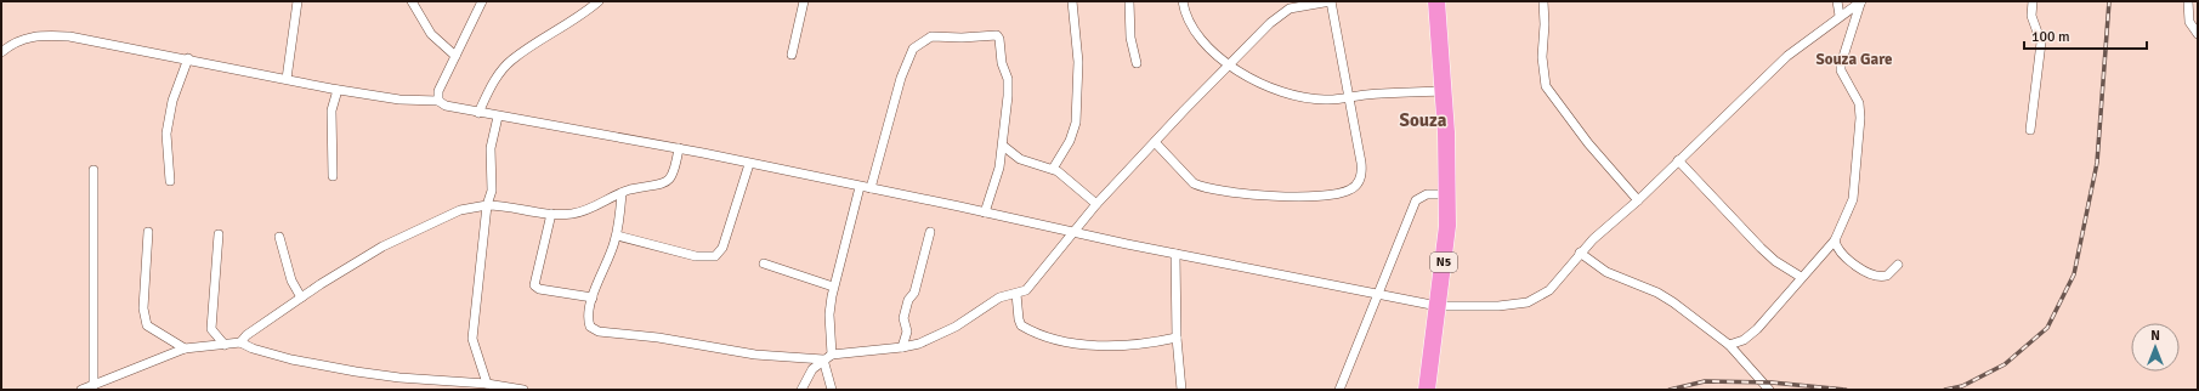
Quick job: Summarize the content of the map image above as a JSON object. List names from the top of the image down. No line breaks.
{"streets":{"highway":["N5"]},"districts":["Souza Gare","Souza"],"scale_bar":"100 m","north":"top"}
